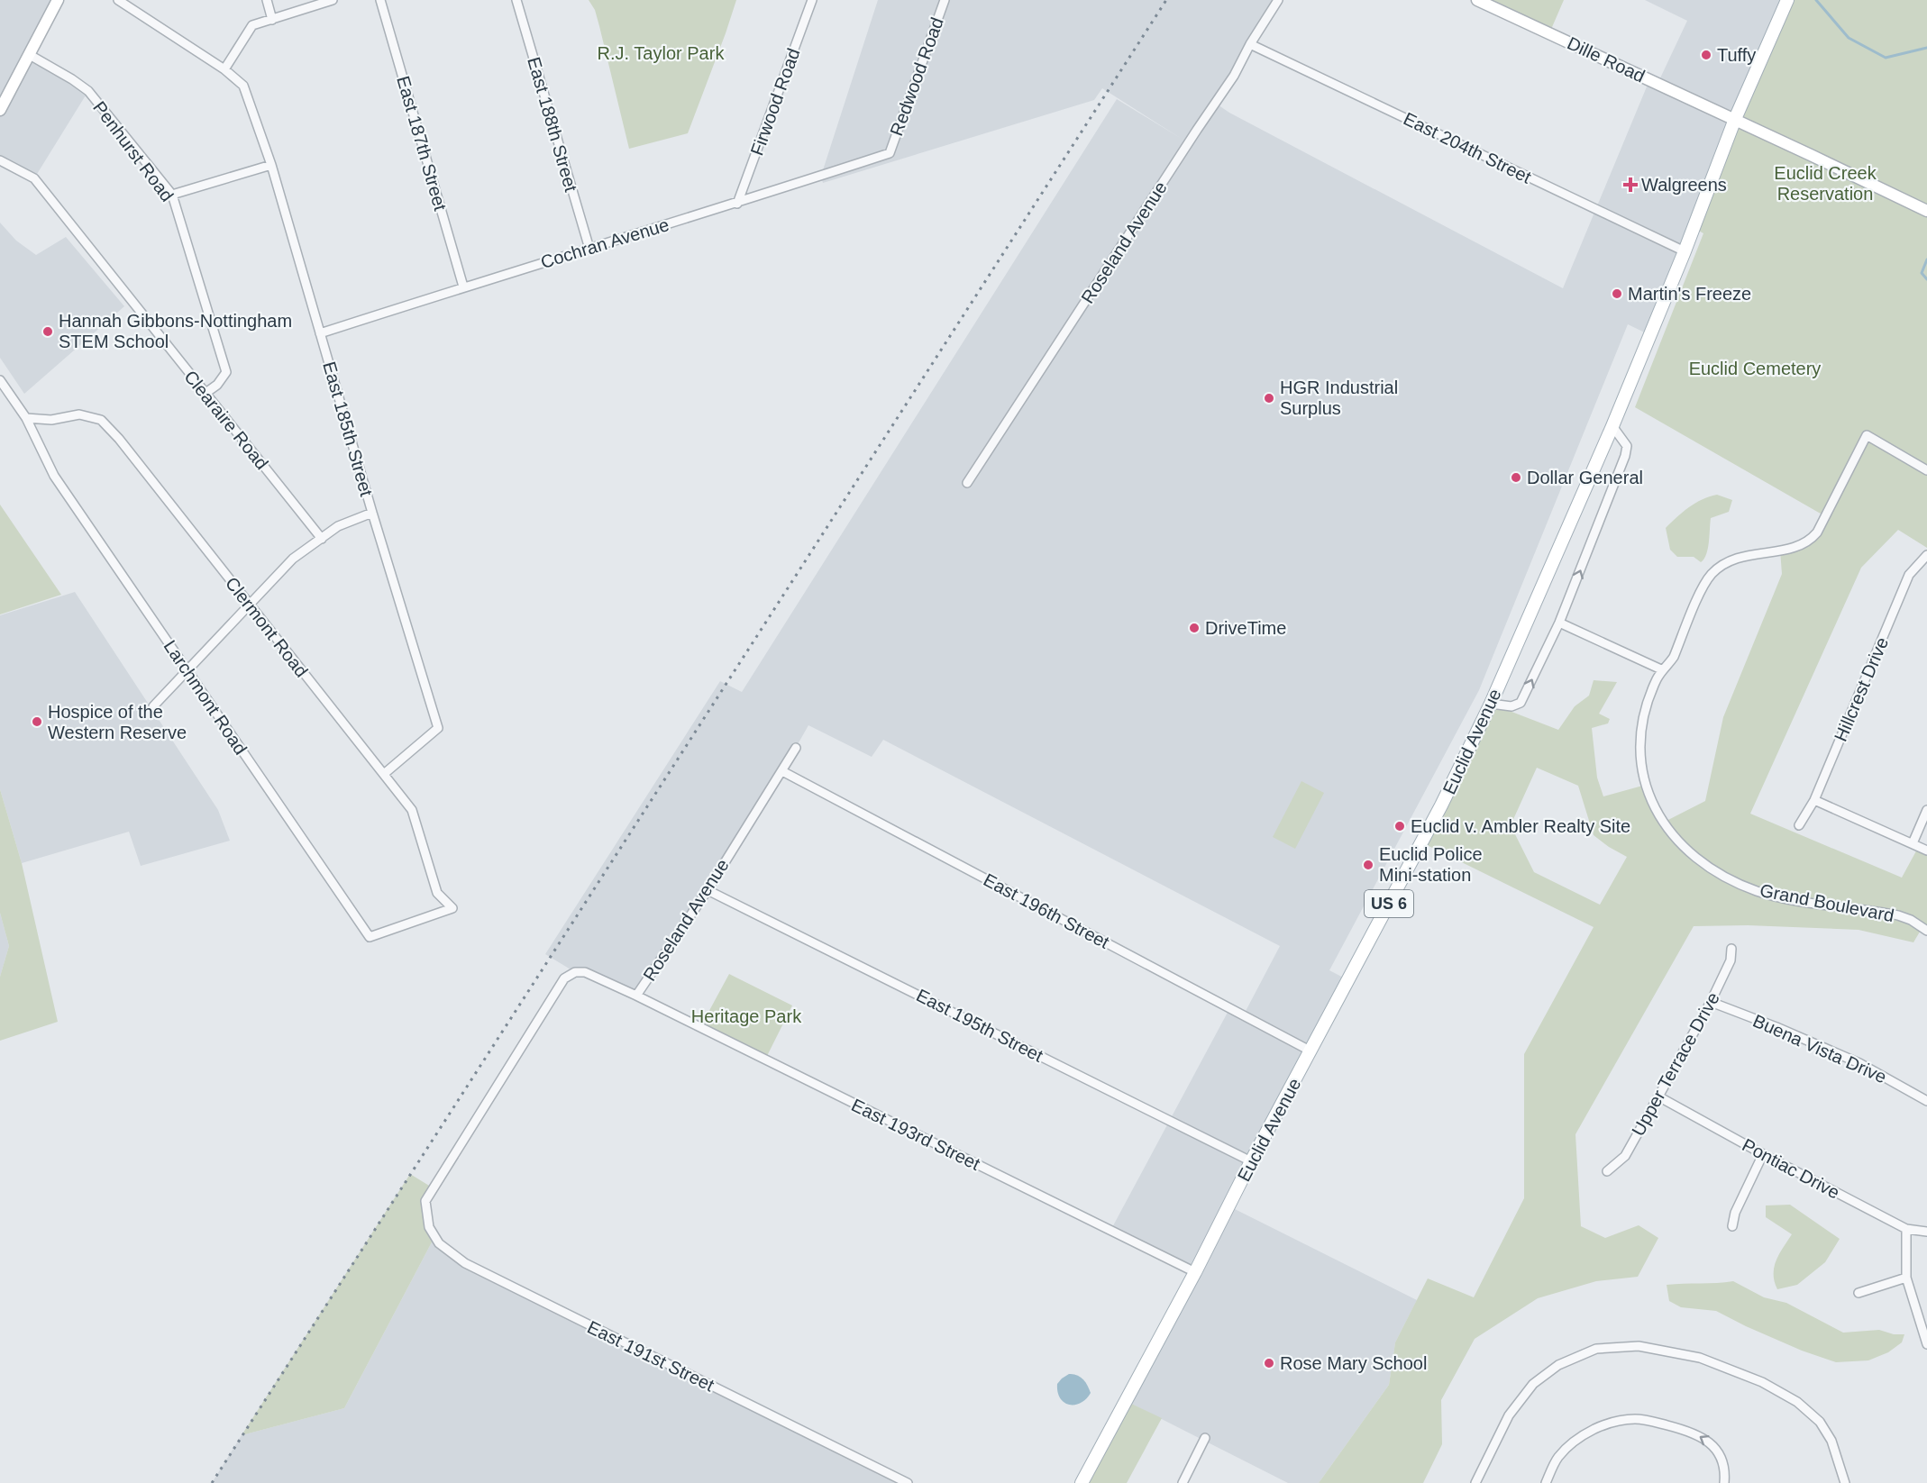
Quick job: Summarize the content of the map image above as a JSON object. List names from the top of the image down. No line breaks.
{"streets":{"main road":["Euclid Avenue","US 6"],"street":["Dille Road","Redwood Road","Firwood Road","East 188th Street","East 187th Street","East 204th Street","Penhurst Road","Roseland Avenue","Cochran Avenue","Clearaire Road","East 185th Street","Clermont Road","Hillcrest Drive","Larchmont Road","Grand Boulevard","East 196th Street","East 195th Street","Buena Vista Drive","Upper Terrace Drive","East 193rd Street","Pontiac Drive","East 191st Street"]},"crossings":[["Dille Road","Euclid Avenue"],["Redwood Road","Cochran Avenue"],["Firwood Road","Cochran Avenue"],["East 188th Street","Cochran Avenue"],["East 187th Street","Cochran Avenue"],["East 204th Street","Roseland Avenue"],["East 204th Street","Euclid Avenue"],["Penhurst Road","Clearaire Road"],["Roseland Avenue","East 196th Street"],["Roseland Avenue","East 195th Street"],["Roseland Avenue","East 193rd Street"],["Roseland Avenue","East 191st Street"],["Cochran Avenue","East 185th Street"],["East 185th Street","Clermont Road"],["Clermont Road","Larchmont Road"],["Euclid Avenue","East 196th Street"],["Euclid Avenue","East 195th Street"],["Euclid Avenue","East 193rd Street"],["Buena Vista Drive","Upper Terrace Drive"],["Upper Terrace Drive","Pontiac Drive"]],"parks":["R.J. Taylor Park","Euclid Creek Reservation","Euclid Cemetery","Heritage Park"],"places":{"other":["Tuffy","Martin's Freeze","Hannah Gibbons-Nottingham STEM School","HGR Industrial Surplus","Dollar General","DriveTime","Hospice of the Western Reserve","Euclid v. Ambler Realty Site","Euclid Police Mini-station","Rose Mary School"],"health":["Walgreens"]}}
